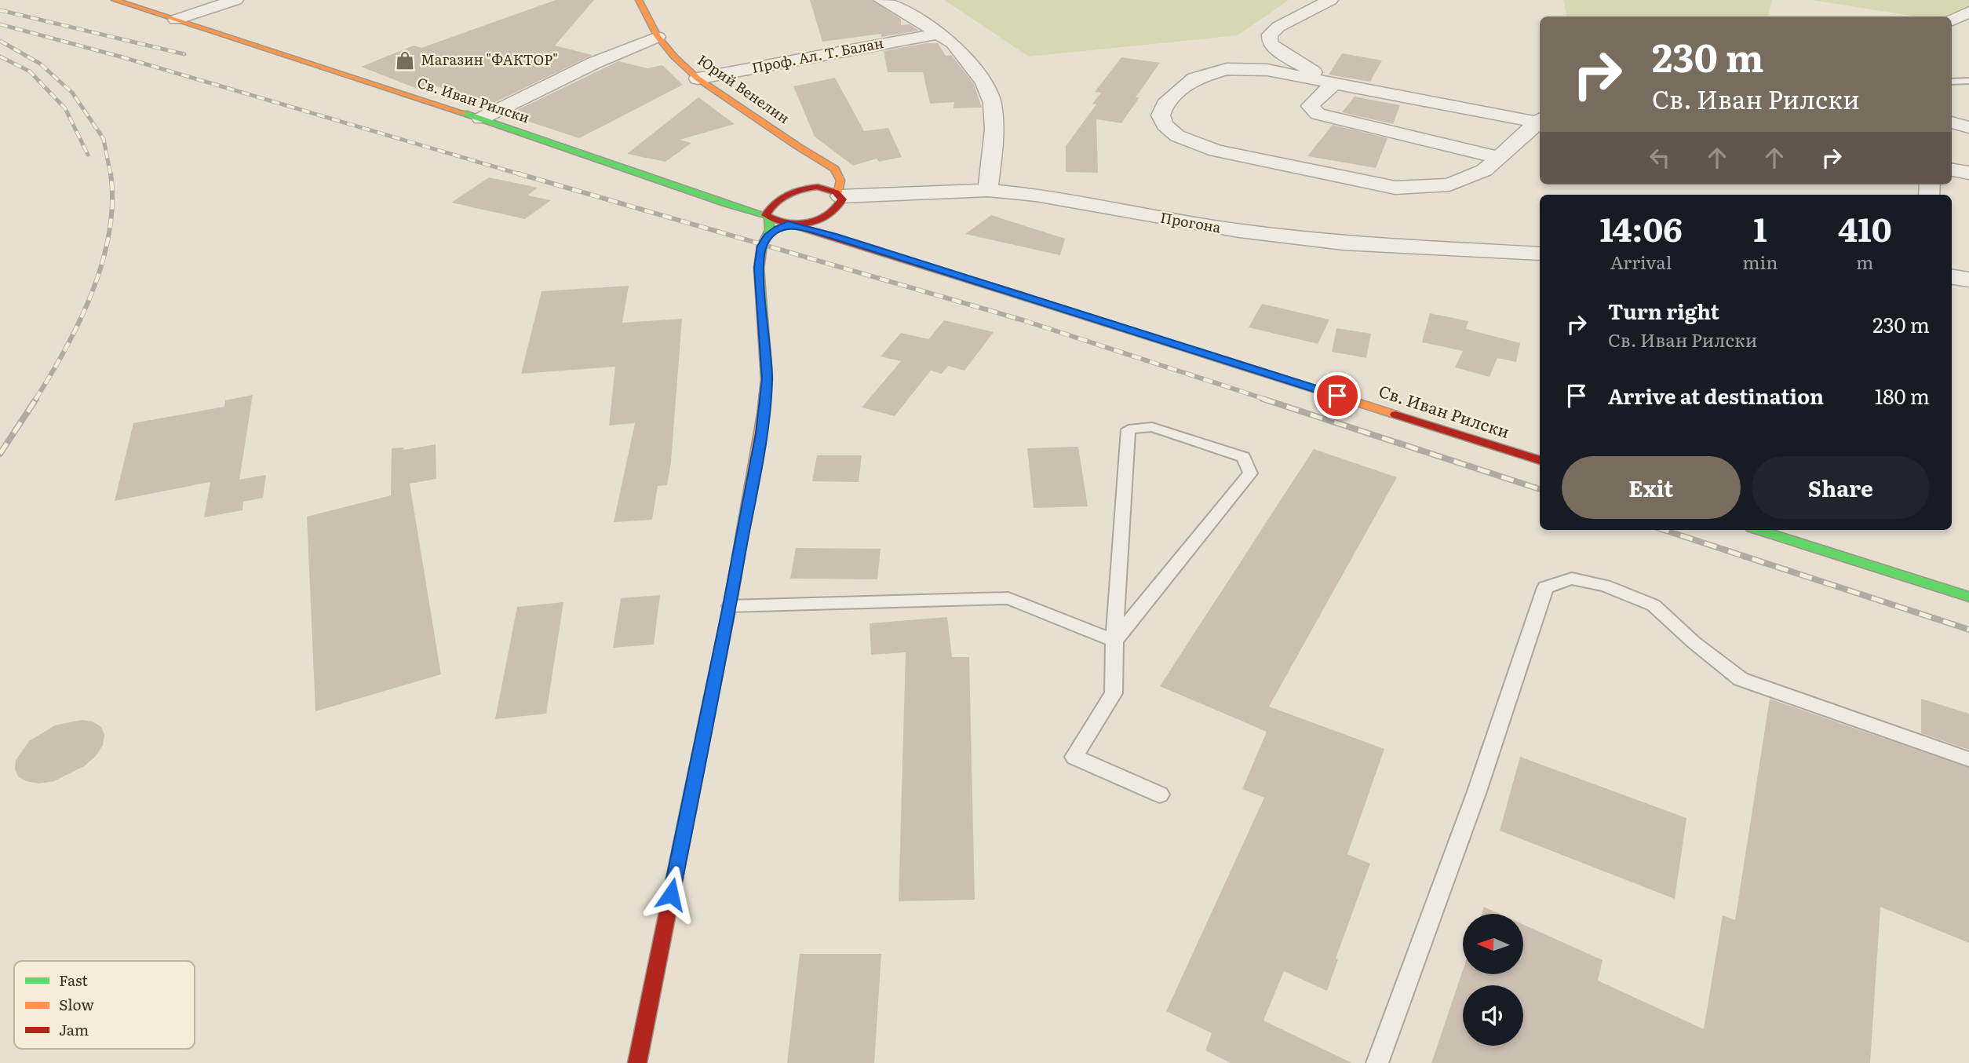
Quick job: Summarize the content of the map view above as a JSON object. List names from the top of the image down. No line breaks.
{"streets":{"street":["Проф. Ал. Т. Балан","Юрий Венелин","Св. Иван Рилски","Прогона"]},"crossings":[["Проф. Ал. Т. Балан","Юрий Венелин"],["Юрий Венелин","Прогона"]],"places":{"shop":["Магазин \"ФАКТОР\""]},"legend":["Fast","Slow","Jam"],"north":"left","page":{"turn":["230 m","Св. Иван Рилски"],"eta":["14:06","Arrival","1","min","410","m"],"list":[{"name":"Turn right","note":"Св. Иван Рилски","value":"230 m"},{"name":"Arrive at destination","value":"180 m"}],"buttons":["Exit","Share"]}}
